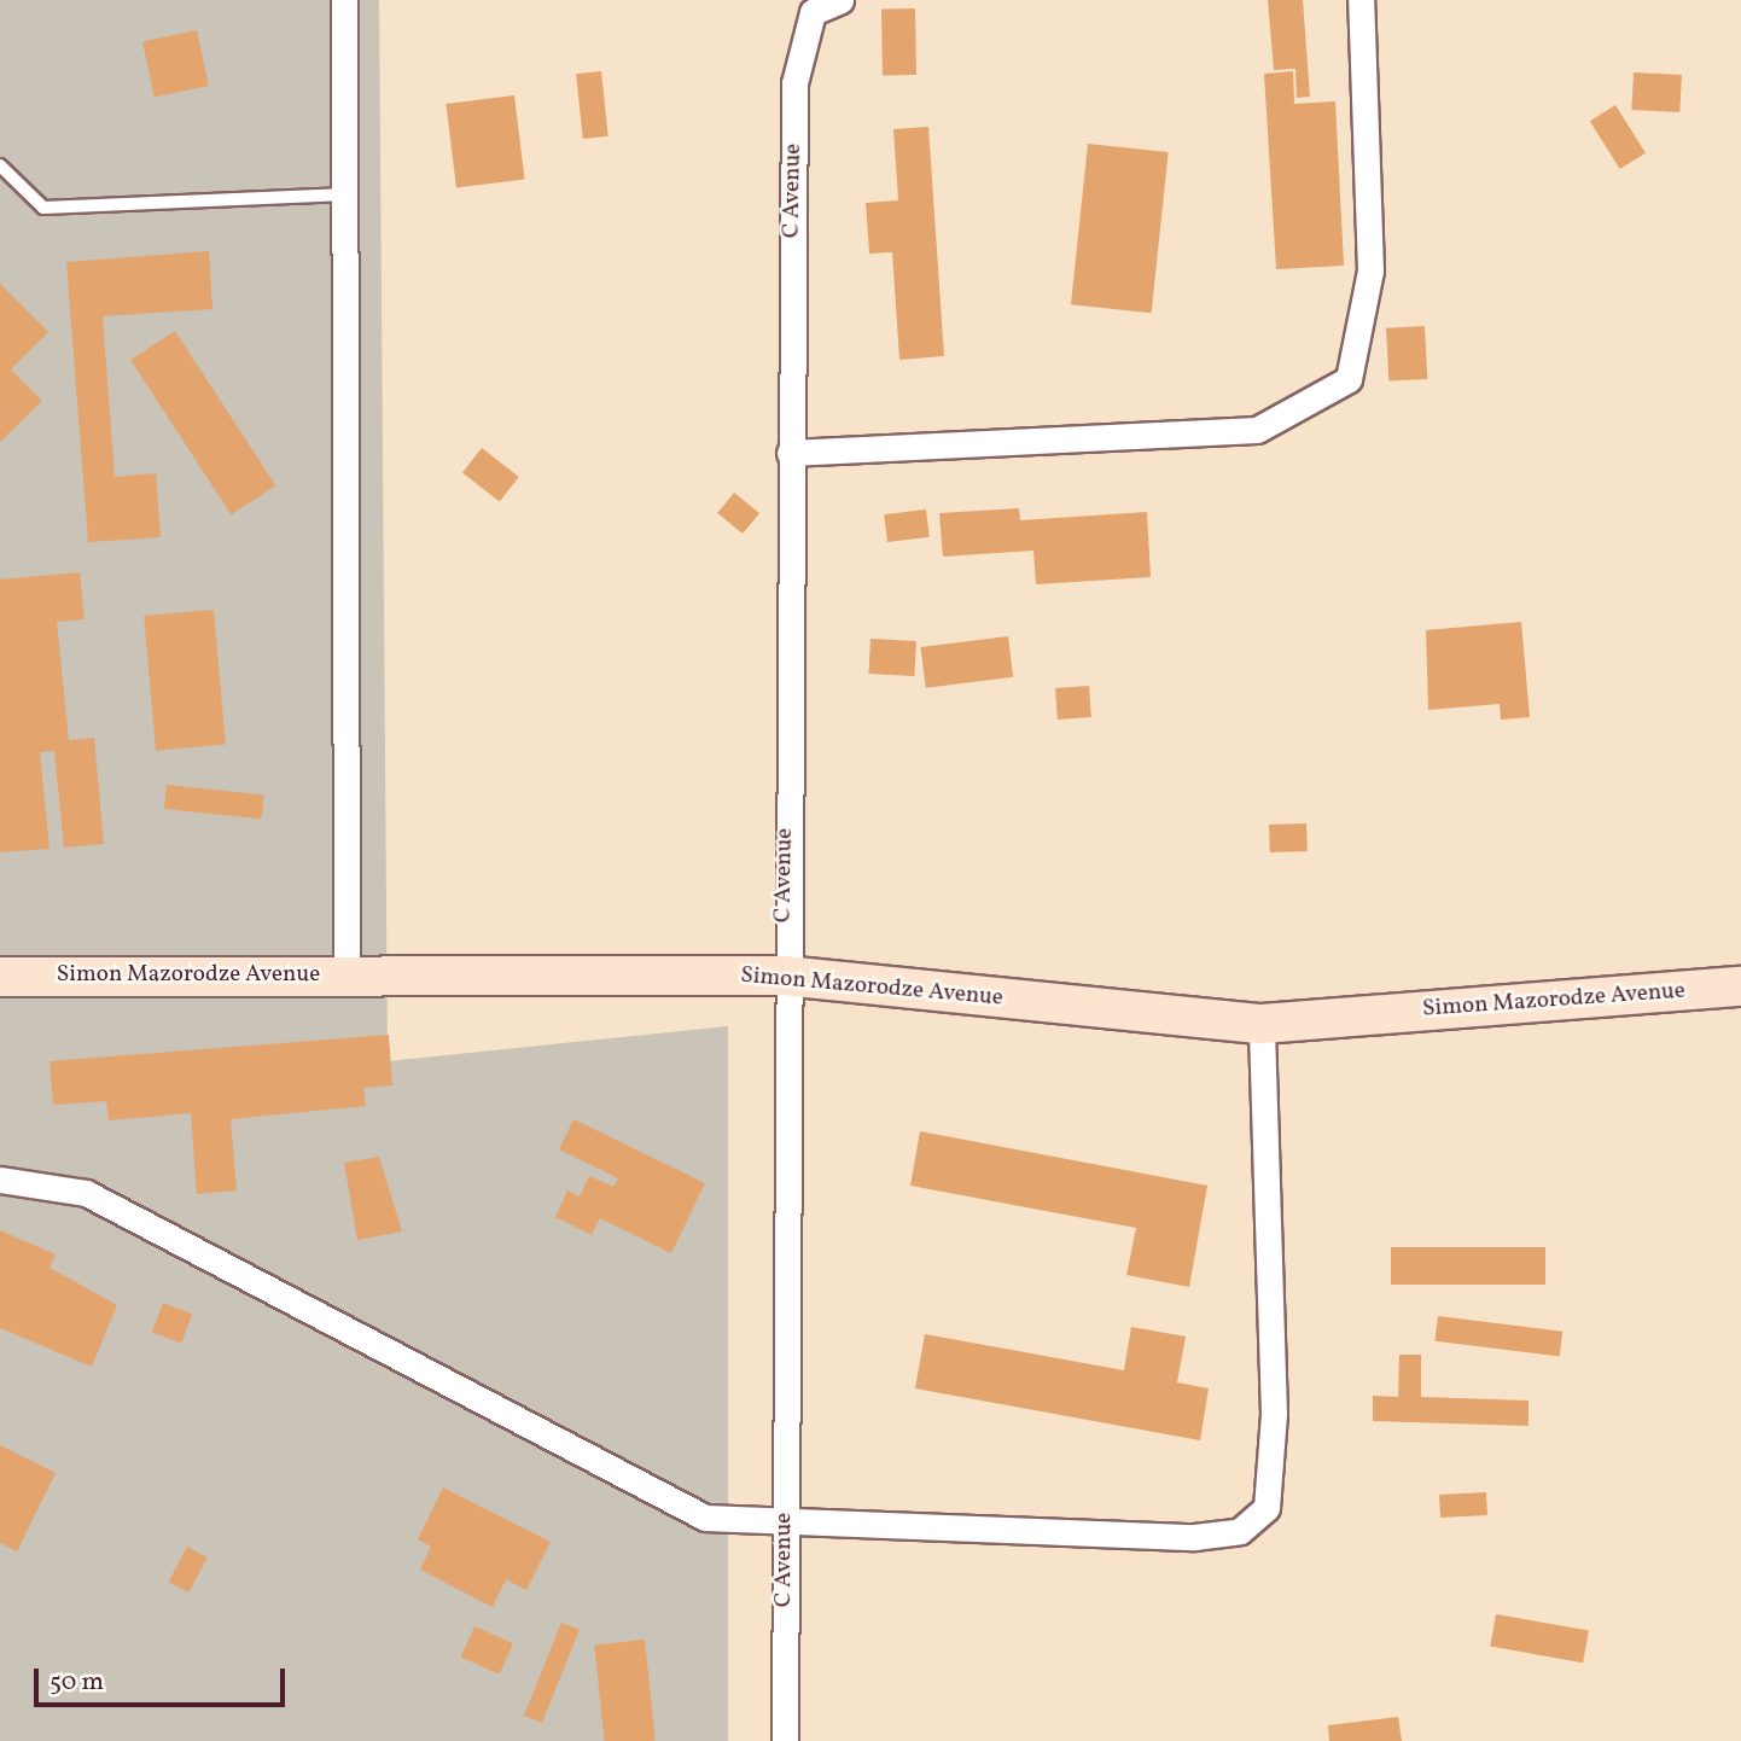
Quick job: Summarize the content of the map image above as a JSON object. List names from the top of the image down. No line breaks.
{"streets":{"main road":["Simon Mazorodze Avenue"],"street":["C Avenue"]},"crossings":[["C Avenue","Simon Mazorodze Avenue"]],"scale_bar":"50 m"}
